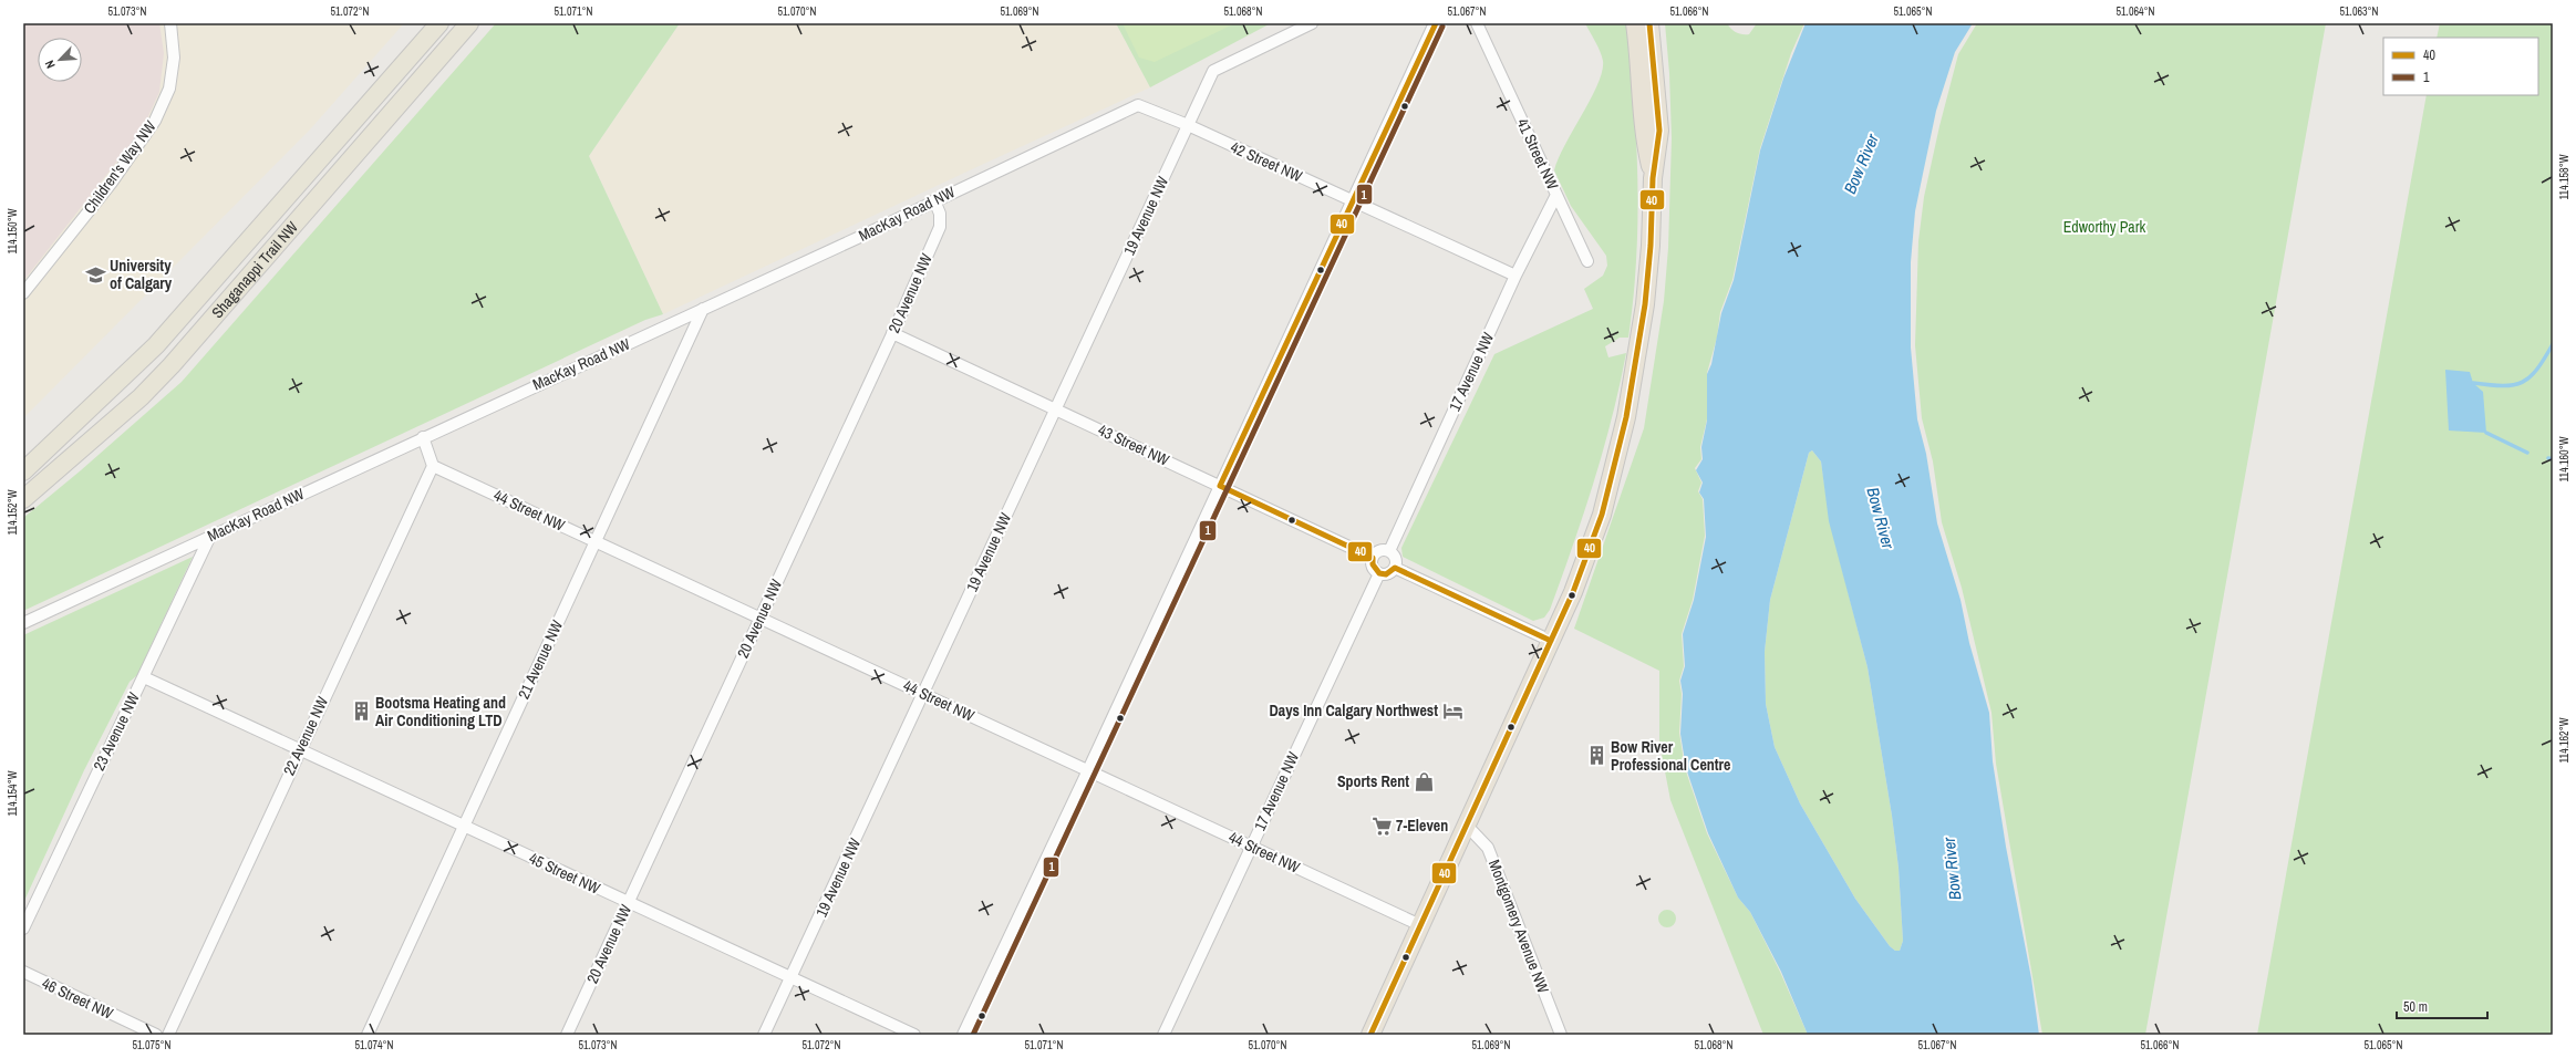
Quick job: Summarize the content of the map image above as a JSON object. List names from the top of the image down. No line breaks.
{"streets":{"main road":["Shaganappi Trail NW"],"street":["41 Street NW","42 Street NW","Children's Way NW","MacKay Road NW","19 Avenue NW","20 Avenue NW","17 Avenue NW","43 Street NW","44 Street NW","21 Avenue NW","23 Avenue NW","22 Avenue NW","45 Street NW","Montgomery Avenue NW","46 Street NW"]},"crossings":[["41 Street NW","17 Avenue NW"],["42 Street NW","MacKay Road NW"],["42 Street NW","19 Avenue NW"],["42 Street NW","17 Avenue NW"],["MacKay Road NW","20 Avenue NW"],["MacKay Road NW","21 Avenue NW"],["MacKay Road NW","23 Avenue NW"],["19 Avenue NW","43 Street NW"],["19 Avenue NW","44 Street NW"],["19 Avenue NW","45 Street NW"],["20 Avenue NW","43 Street NW"],["20 Avenue NW","44 Street NW"],["20 Avenue NW","45 Street NW"],["17 Avenue NW","43 Street NW"],["17 Avenue NW","44 Street NW"],["44 Street NW","21 Avenue NW"],["44 Street NW","22 Avenue NW"],["21 Avenue NW","45 Street NW"],["23 Avenue NW","45 Street NW"],["22 Avenue NW","45 Street NW"]],"water":["Bow River"],"parks":["Edworthy Park"],"places":{"school or university":["University of Calgary"],"hotel":["Days Inn Calgary Northwest"],"building":["Bootsma Heating and Air Conditioning LTD","Bow River Professional Centre"],"shop":["Sports Rent"],"supermarket":["7-Eleven"]},"lines":["transit line 40","transit line 1"],"legend":["40","1"],"scale_bar":"50 m","north":"bottom left","coordinates":["51.073°N","51.072°N","51.071°N","51.070°N","51.069°N","51.068°N","51.067°N","51.066°N","51.065°N","51.064°N","51.063°N","114.158°W","114.150°W","114.160°W","114.152°W","114.162°W","114.154°W","51.075°N","51.074°N"]}
